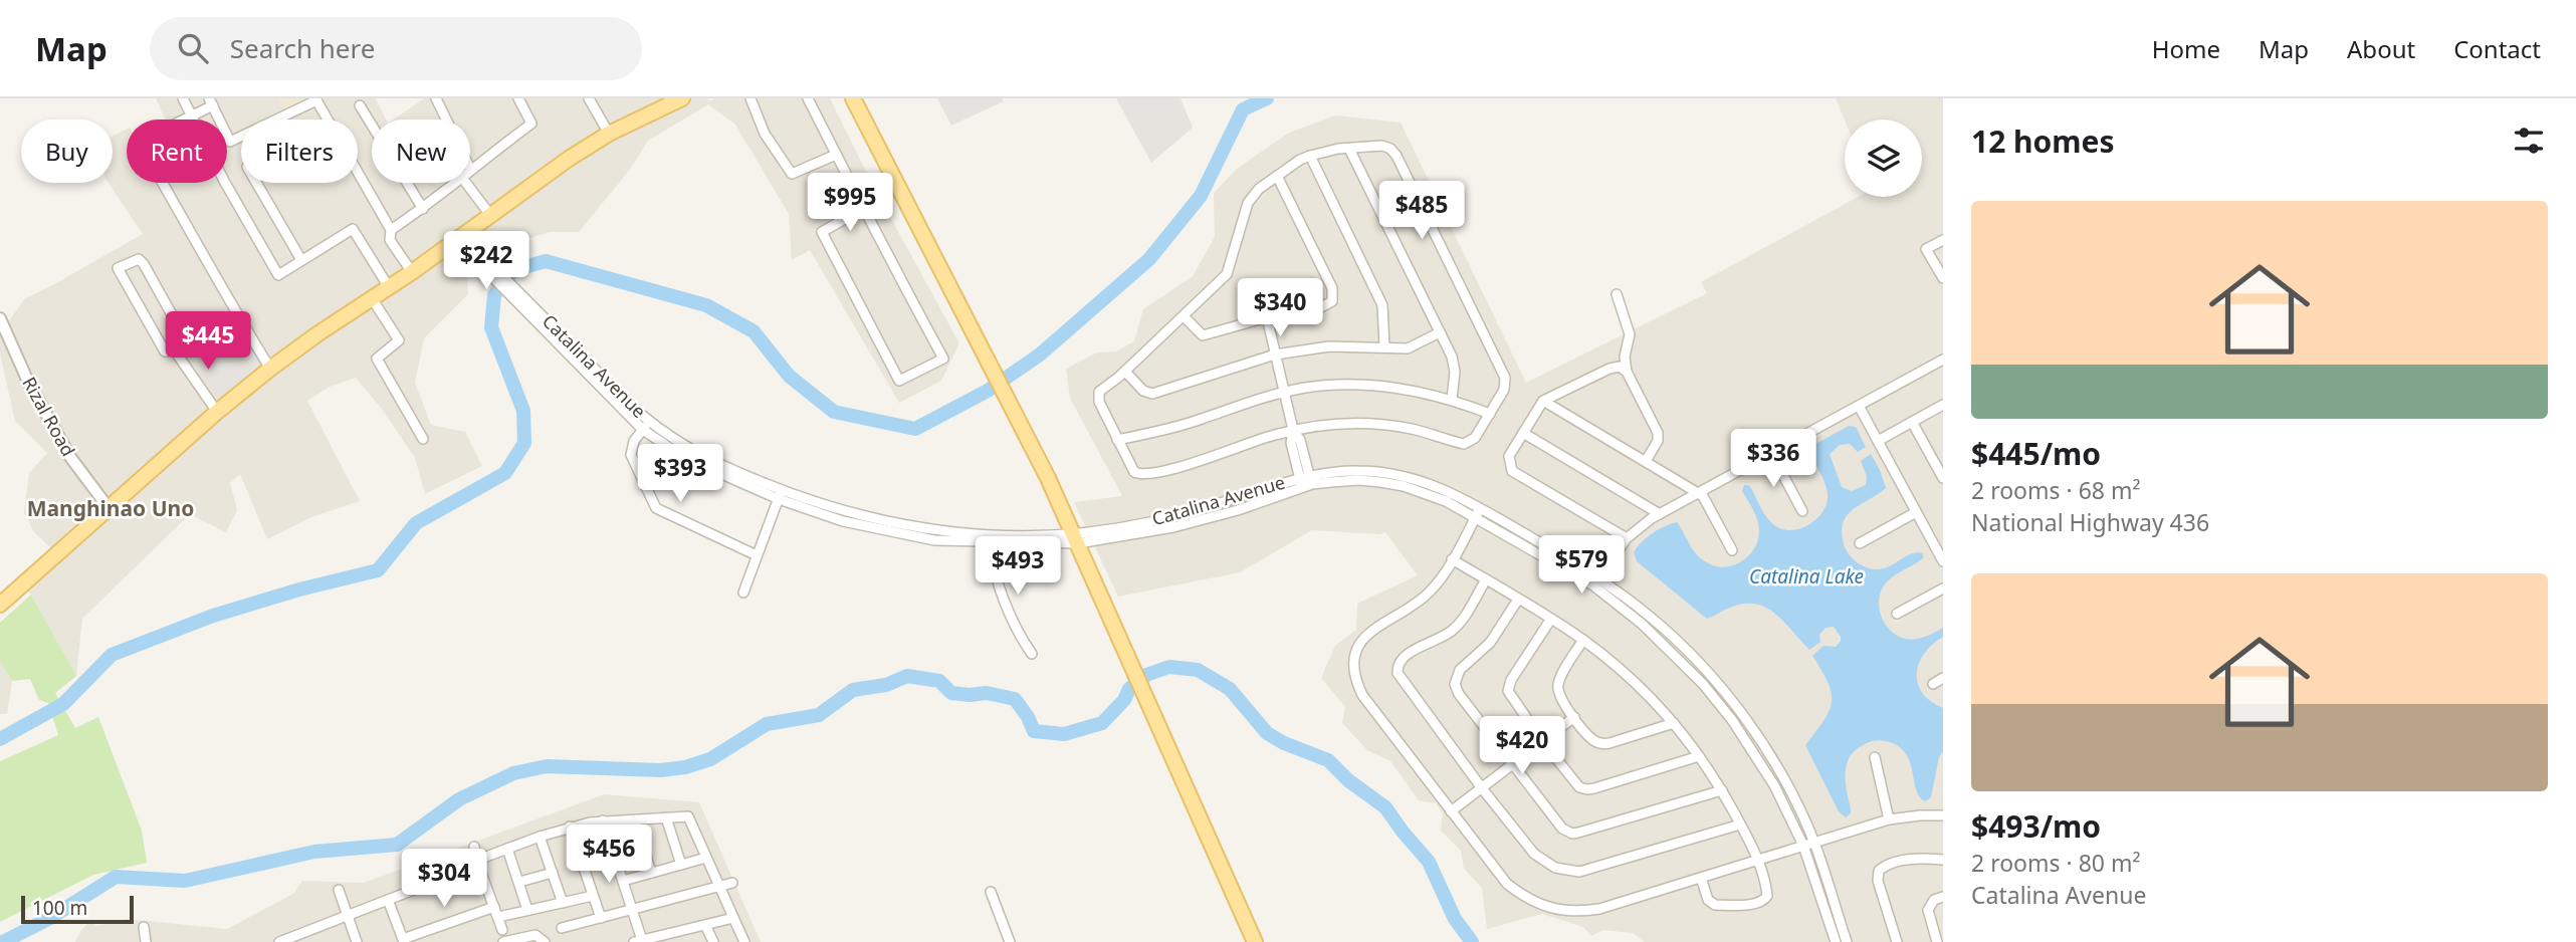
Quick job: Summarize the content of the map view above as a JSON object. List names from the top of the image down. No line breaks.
{"streets":{"street":["Catalina Avenue","Rizal Road"]},"districts":["Manghinao Uno"],"water":["Catalina Lake"],"scale_bar":"100 m","page":{"header":"Map","search":"Search here","nav":["Home","Map","About","Contact"],"heading":"12 homes","chip":["Buy","Rent","Filters","New"],"price":["$995","$485","$242","$340","$445","$336","$393","$579","$493","$420","$456","$304"],"list":[{"name":"$445/mo","note":"2 rooms · 68 m² · National Highway 436"},{"name":"$493/mo","note":"2 rooms · 80 m² · Catalina Avenue"}],"scale":"100 m"}}
